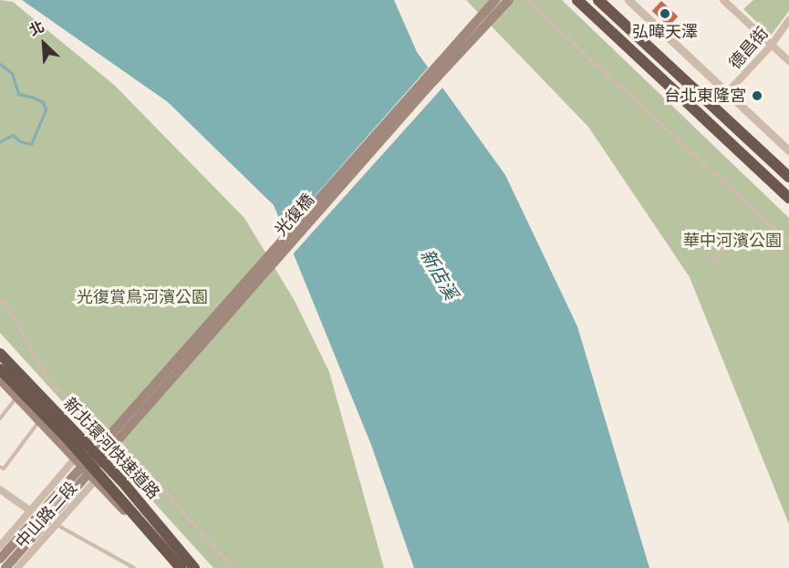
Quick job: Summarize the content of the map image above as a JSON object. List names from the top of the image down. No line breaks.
{"streets":{"highway":["新北環河快速道路"],"main road":["光復橋"],"street":["德昌街","中山路二段"]},"water":["新店溪"],"parks":["華中河濱公園","光復賞鳥河濱公園"],"places":["弘暐天澤","台北東隆宮"],"north":"top left"}
